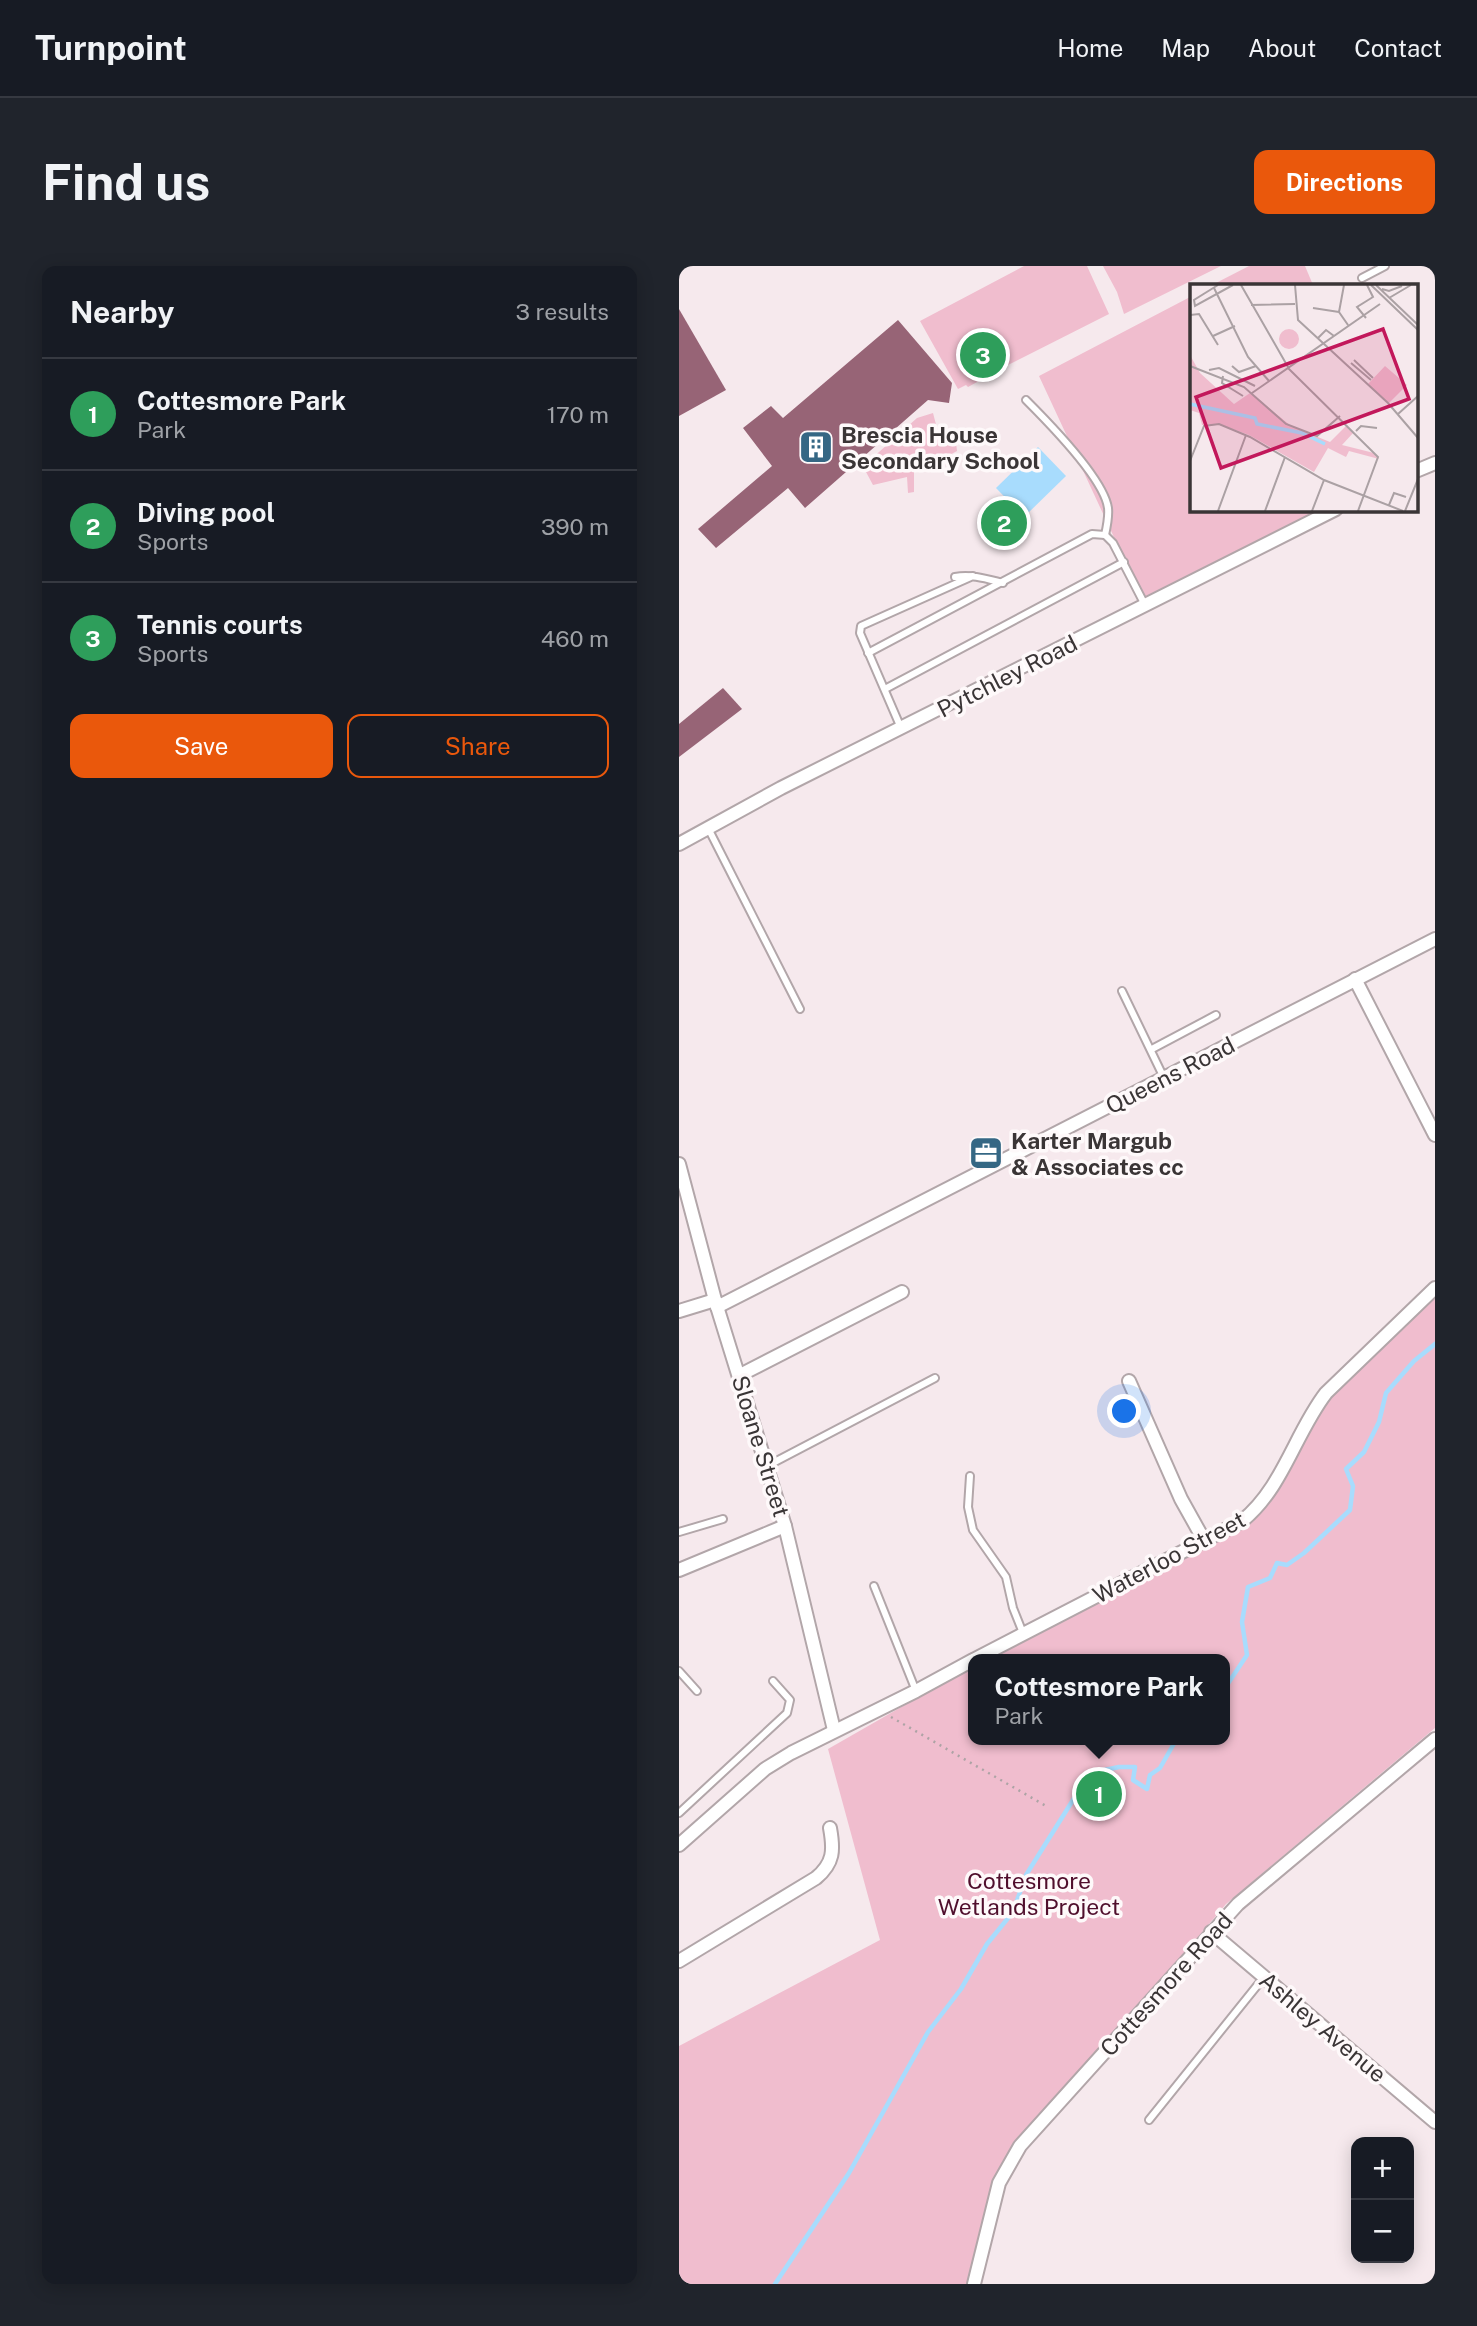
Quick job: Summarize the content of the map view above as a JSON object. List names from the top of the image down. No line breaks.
{"streets":{"street":["Pytchley Road","Queens Road","Sloane Street","Waterloo Street","Cottesmore Road","Ashley Avenue"]},"crossings":[["Queens Road","Sloane Street"],["Sloane Street","Waterloo Street"],["Cottesmore Road","Ashley Avenue"]],"parks":["Cottesmore Wetlands Project"],"places":{"building":["Brescia House Secondary School"],"office":["Karter Margub & Associates cc"]},"page":{"header":"Turnpoint","nav":["Home","Map","About","Contact"],"buttons":["Directions",["Save","Share"]],"title":"Find us","heading":["Nearby","3 results"],"pins":["3","2","1"],"list":[{"mark":"1","name":"Cottesmore Park","note":"Park","value":"170 m"},{"mark":"2","name":"Diving pool","note":"Sports","value":"390 m"},{"mark":"3","name":"Tennis courts","note":"Sports","value":"460 m"}],"popup":["Cottesmore Park","Park"],"map_buttons":["+","−"]}}
